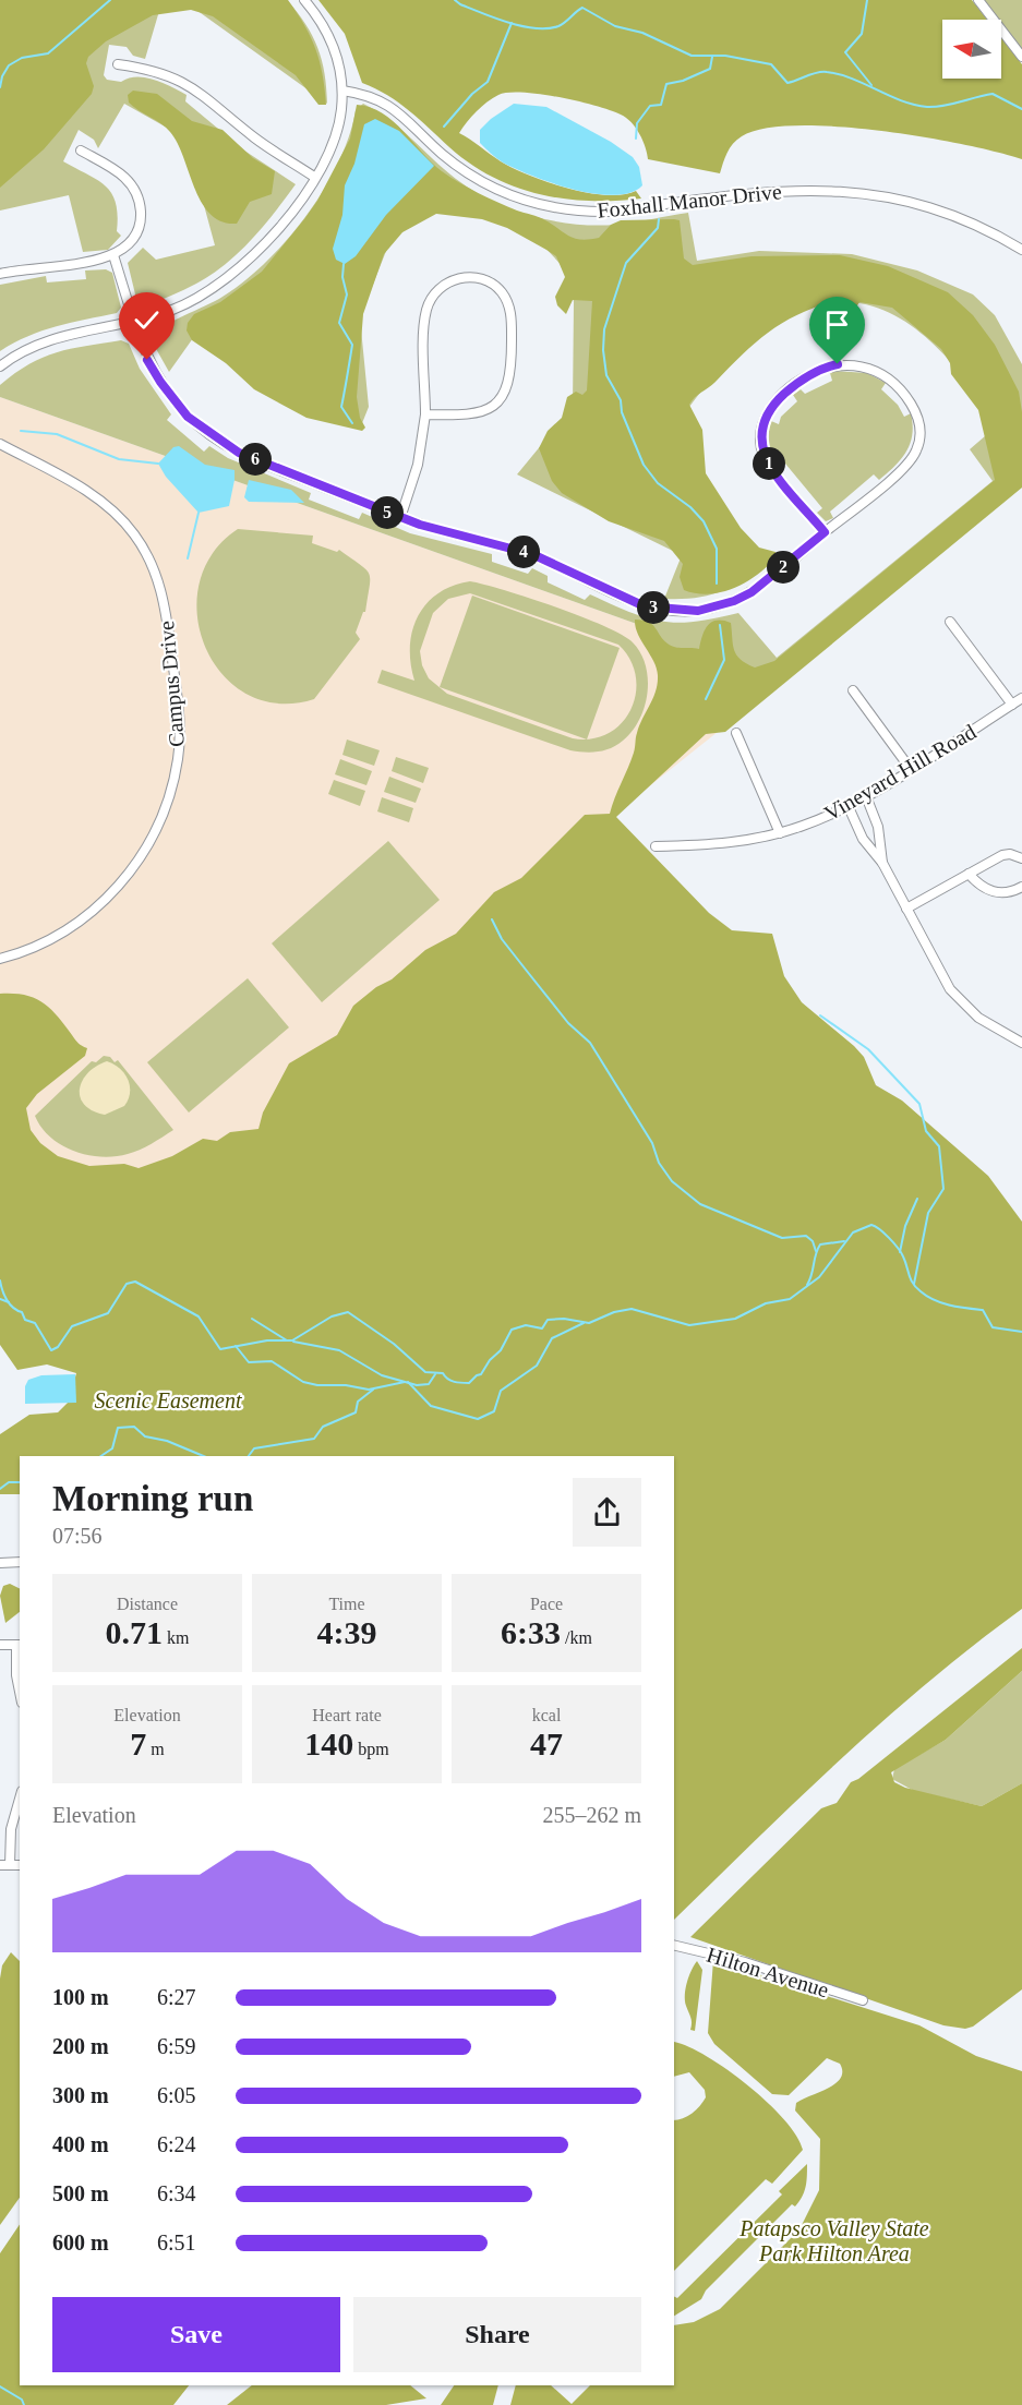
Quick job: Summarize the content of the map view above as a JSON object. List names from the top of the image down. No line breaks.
{"streets":{"street":["Foxhall Manor Drive","Campus Drive","Vineyard Hill Road","Hilton Avenue"]},"parks":["Scenic Easement","Patapsco Valley State Park Hilton Area"],"north":"left","page":{"pins":["6","1","5","4","2","3"],"heading":["Morning run","07:56"],"stats":[["Distance","0.71 km"],["Time","4:39"],["Pace","6:33 /km"],["Elevation","7 m"],["Heart rate","140 bpm"],["kcal","47"]],"chart":["Elevation","255–262 m"],"list":[{"name":"100 m","note":"6:27"},{"name":"200 m","note":"6:59"},{"name":"300 m","note":"6:05"},{"name":"400 m","note":"6:24"},{"name":"500 m","note":"6:34"},{"name":"600 m","note":"6:51"}],"buttons":["Save","Share"]}}
